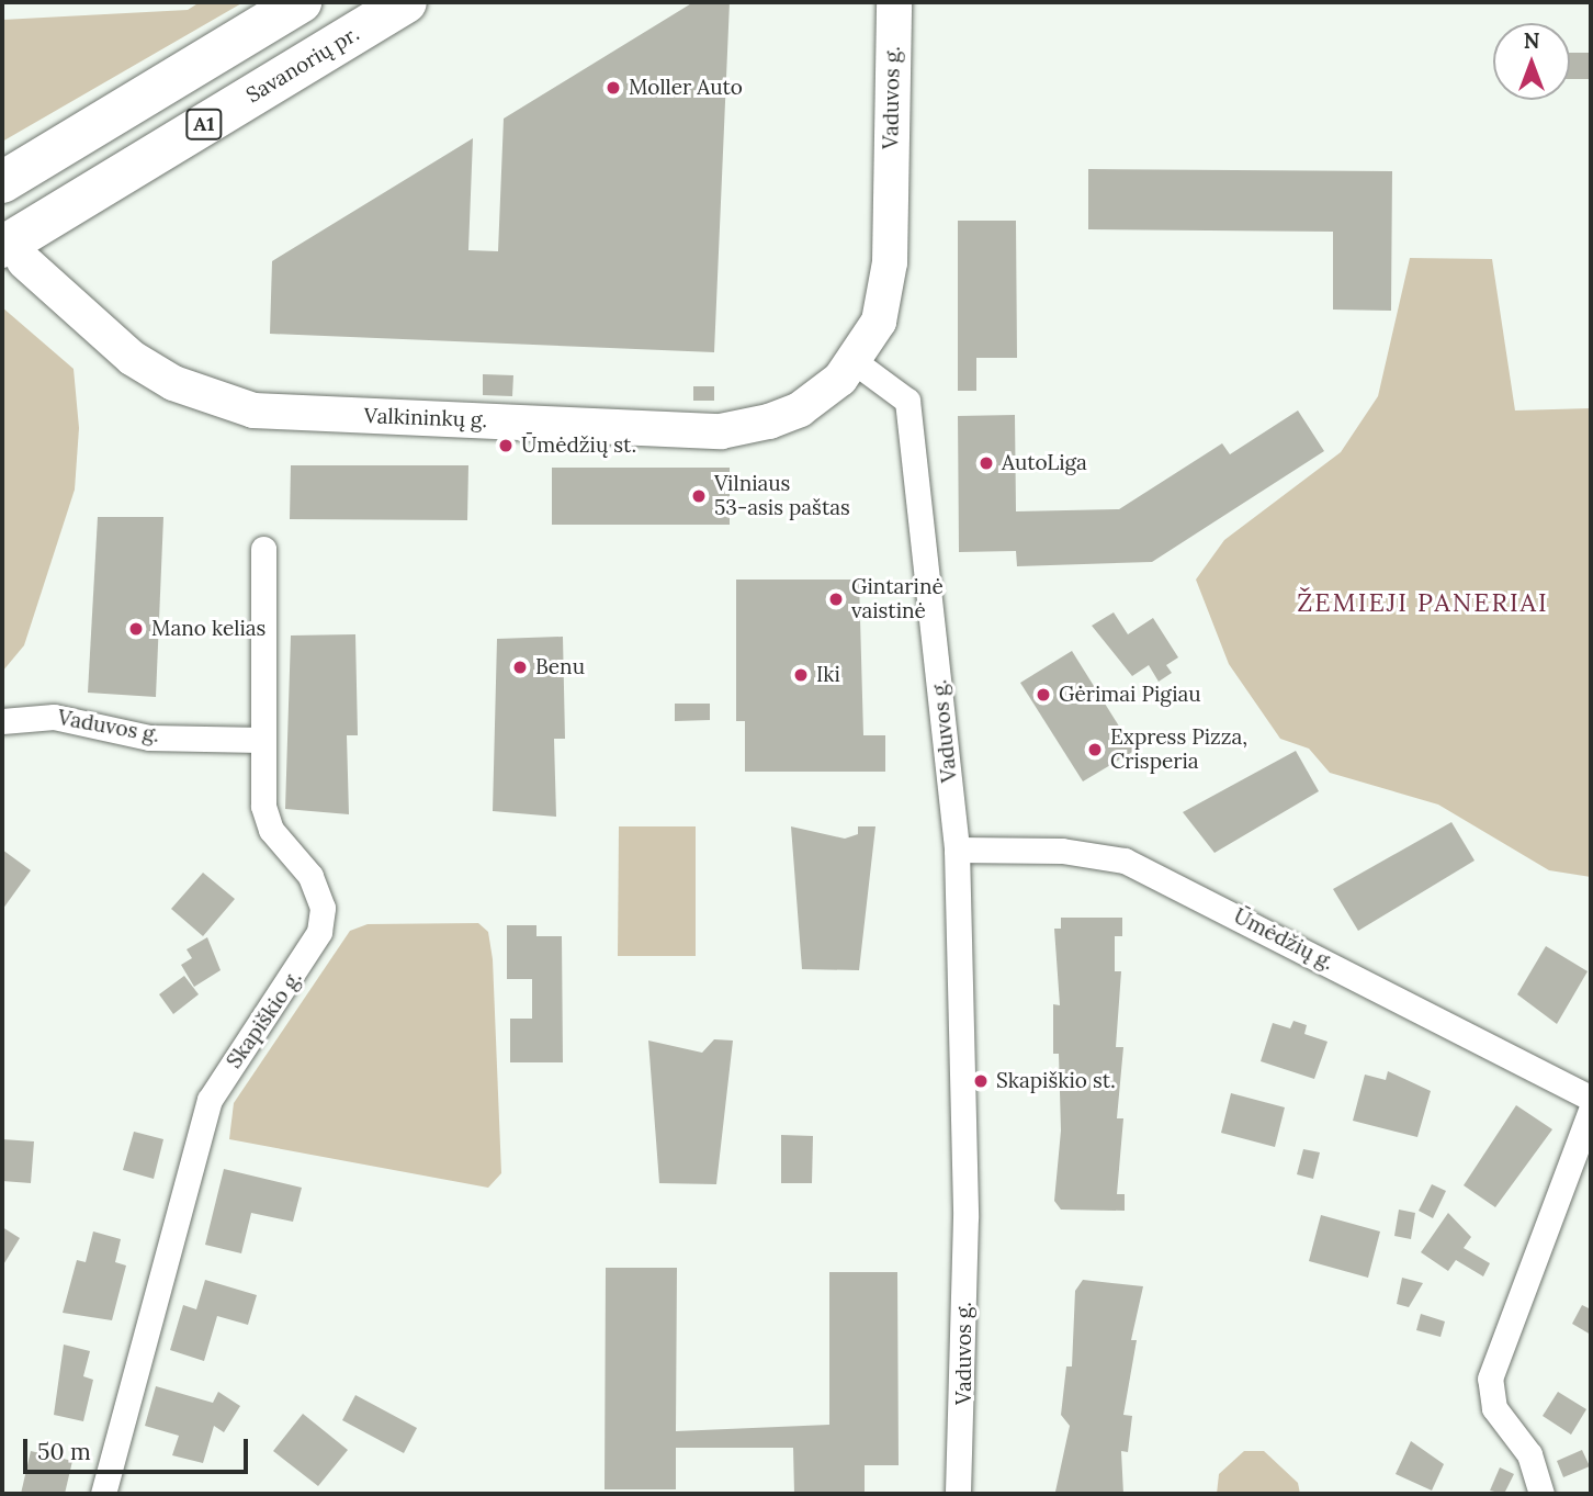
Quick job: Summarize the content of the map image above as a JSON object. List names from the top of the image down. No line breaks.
{"streets":{"highway":["Savanorių pr.","A1"],"street":["Vaduvos g.","Valkininkų g.","Ūmėdžių g.","Skapiškio g."]},"crossings":[["Savanorių pr.","Valkininkų g."],["Vaduvos g.","Valkininkų g."],["Vaduvos g.","Ūmėdžių g."],["Vaduvos g.","Skapiškio g."]],"districts":["ŽEMIEJI PANERIAI"],"places":["Moller Auto","Ūmėdžių st.","AutoLiga","Vilniaus 53-asis paštas","Gintarinė vaistinė","Mano kelias","Benu","Iki","Gėrimai Pigiau","Express Pizza, Crisperia","Skapiškio st."],"scale_bar":"50 m","north":"top"}
